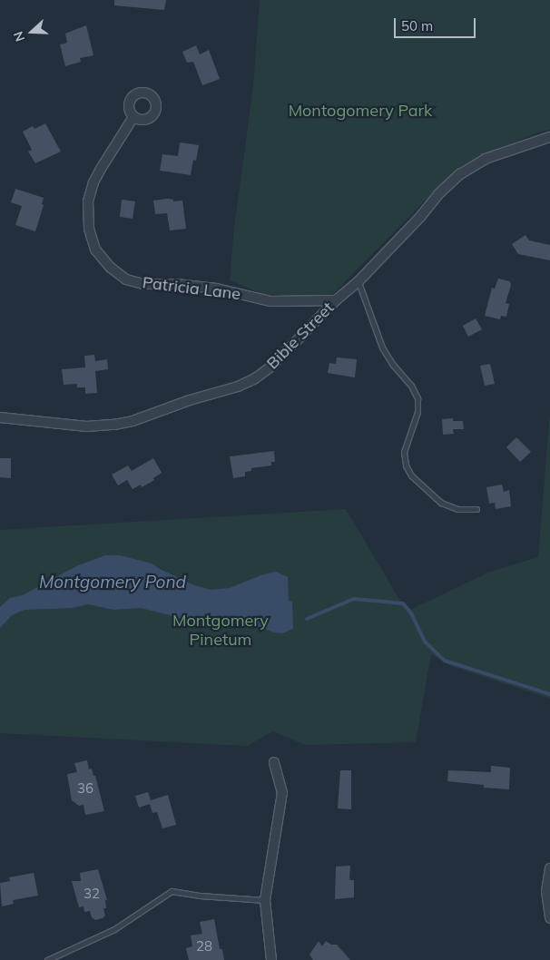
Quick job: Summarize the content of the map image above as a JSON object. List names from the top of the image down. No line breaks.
{"streets":{"street":["Patricia Lane","Bible Street"]},"crossings":[["Patricia Lane","Bible Street"]],"water":["Montgomery Pond"],"parks":["Montogomery Park","Montgomery Pinetum"],"house_numbers":["36","32","28"],"scale_bar":"50 m","north":"left"}
